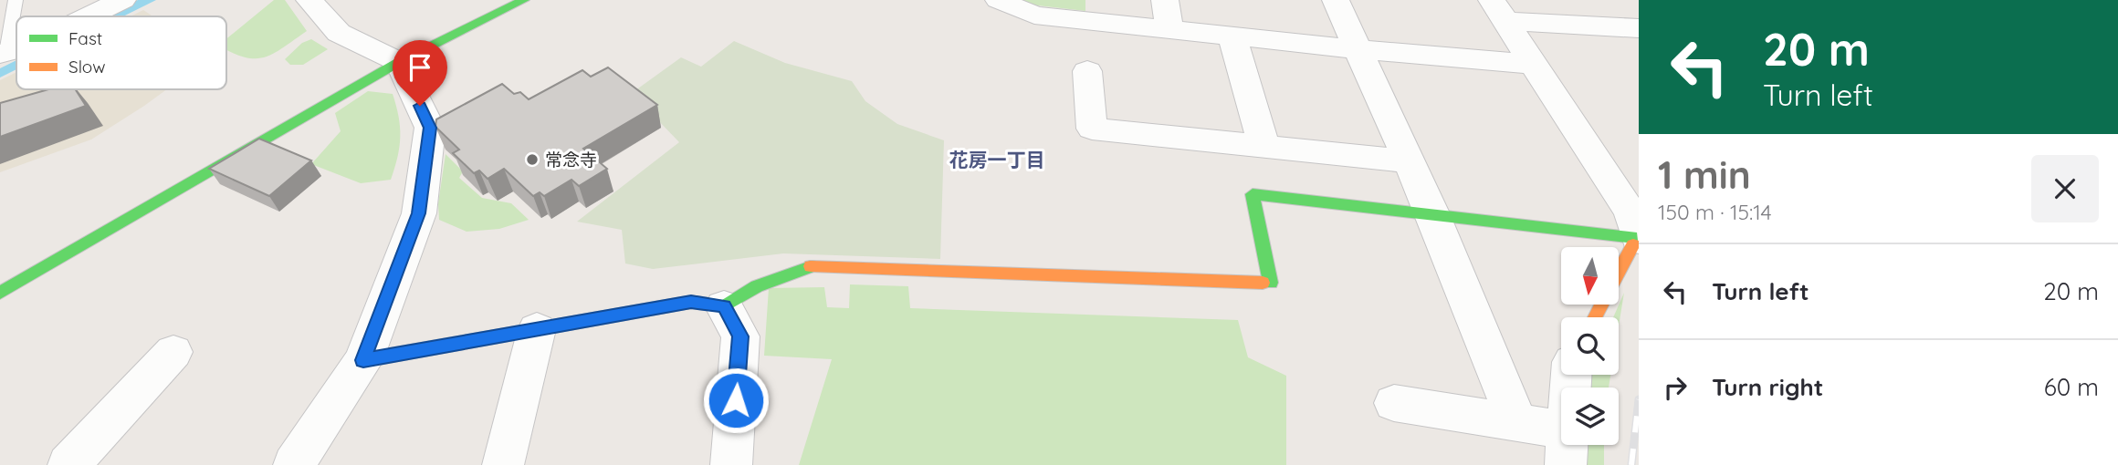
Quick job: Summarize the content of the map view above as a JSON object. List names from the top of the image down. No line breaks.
{"districts":["花房一丁目"],"places":["常念寺"],"legend":["Fast","Slow"],"north":"bottom","page":{"turn":["20 m","Turn left"],"heading":["1 min","150 m · 15:14"],"list":[{"name":"Turn left","value":"20 m"},{"name":"Turn right","value":"60 m"}]}}
